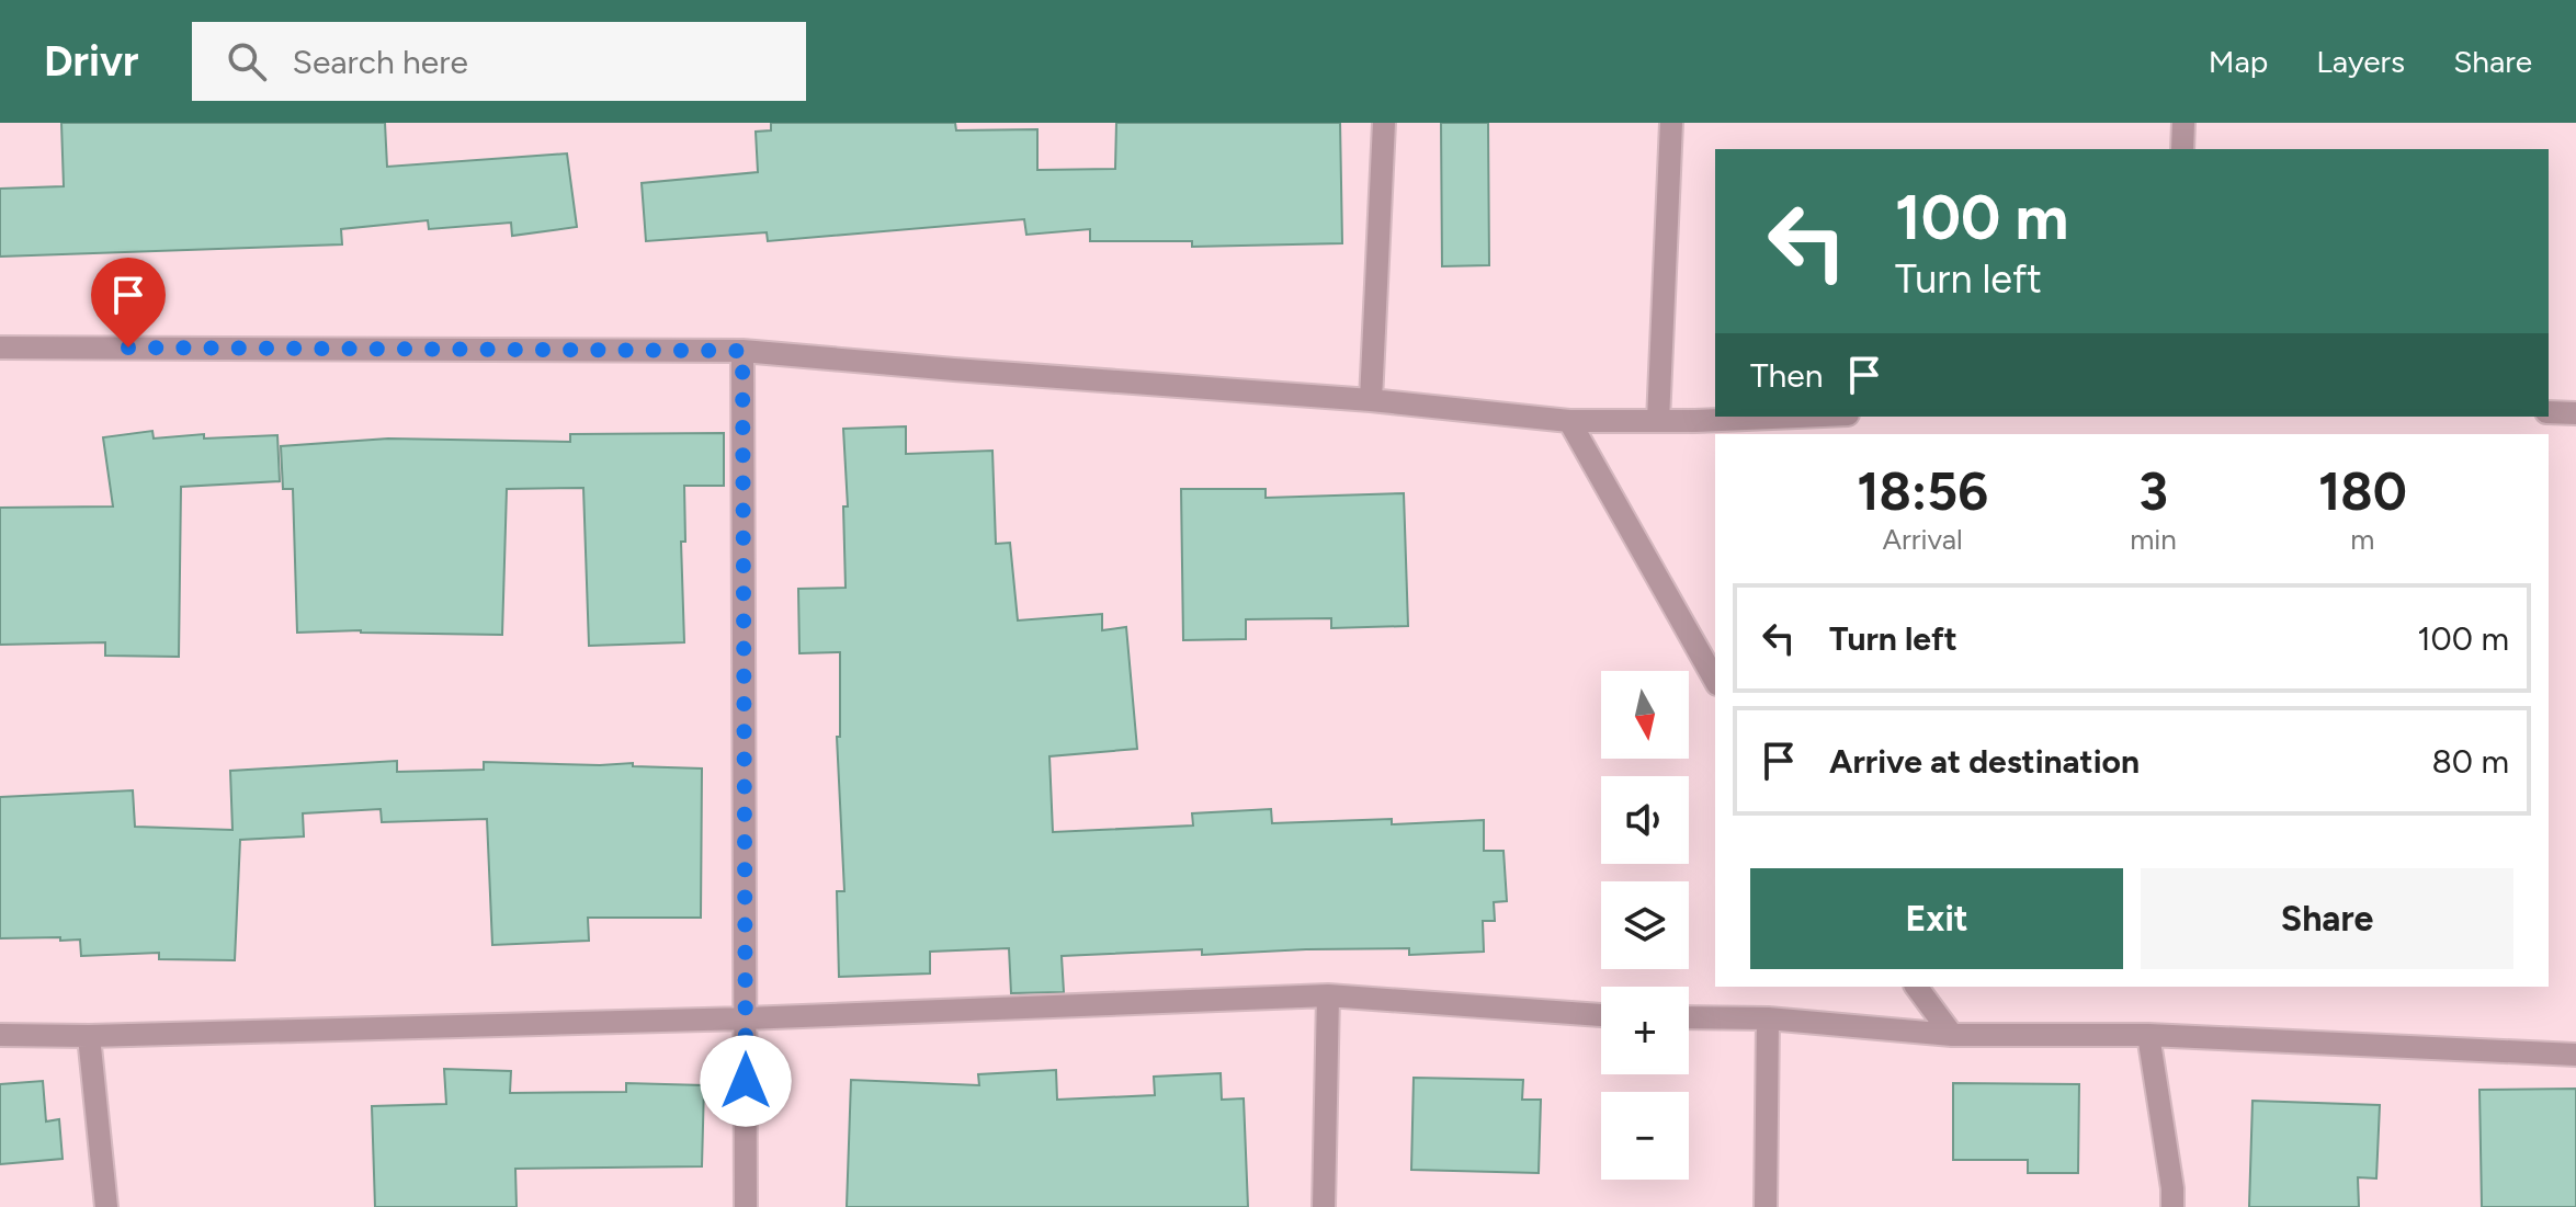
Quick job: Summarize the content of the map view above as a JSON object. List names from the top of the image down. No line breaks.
{"north":"bottom","page":{"header":"Drivr","search":"Search here","nav":["Map","Layers","Share"],"turn":["100 m","Turn left"],"then":"Then","eta":["18:56","Arrival","3","min","180","m"],"list":[{"name":"Turn left","value":"100 m"},{"name":"Arrive at destination","value":"80 m"}],"map_buttons":["+","−"],"buttons":["Exit","Share"]}}
